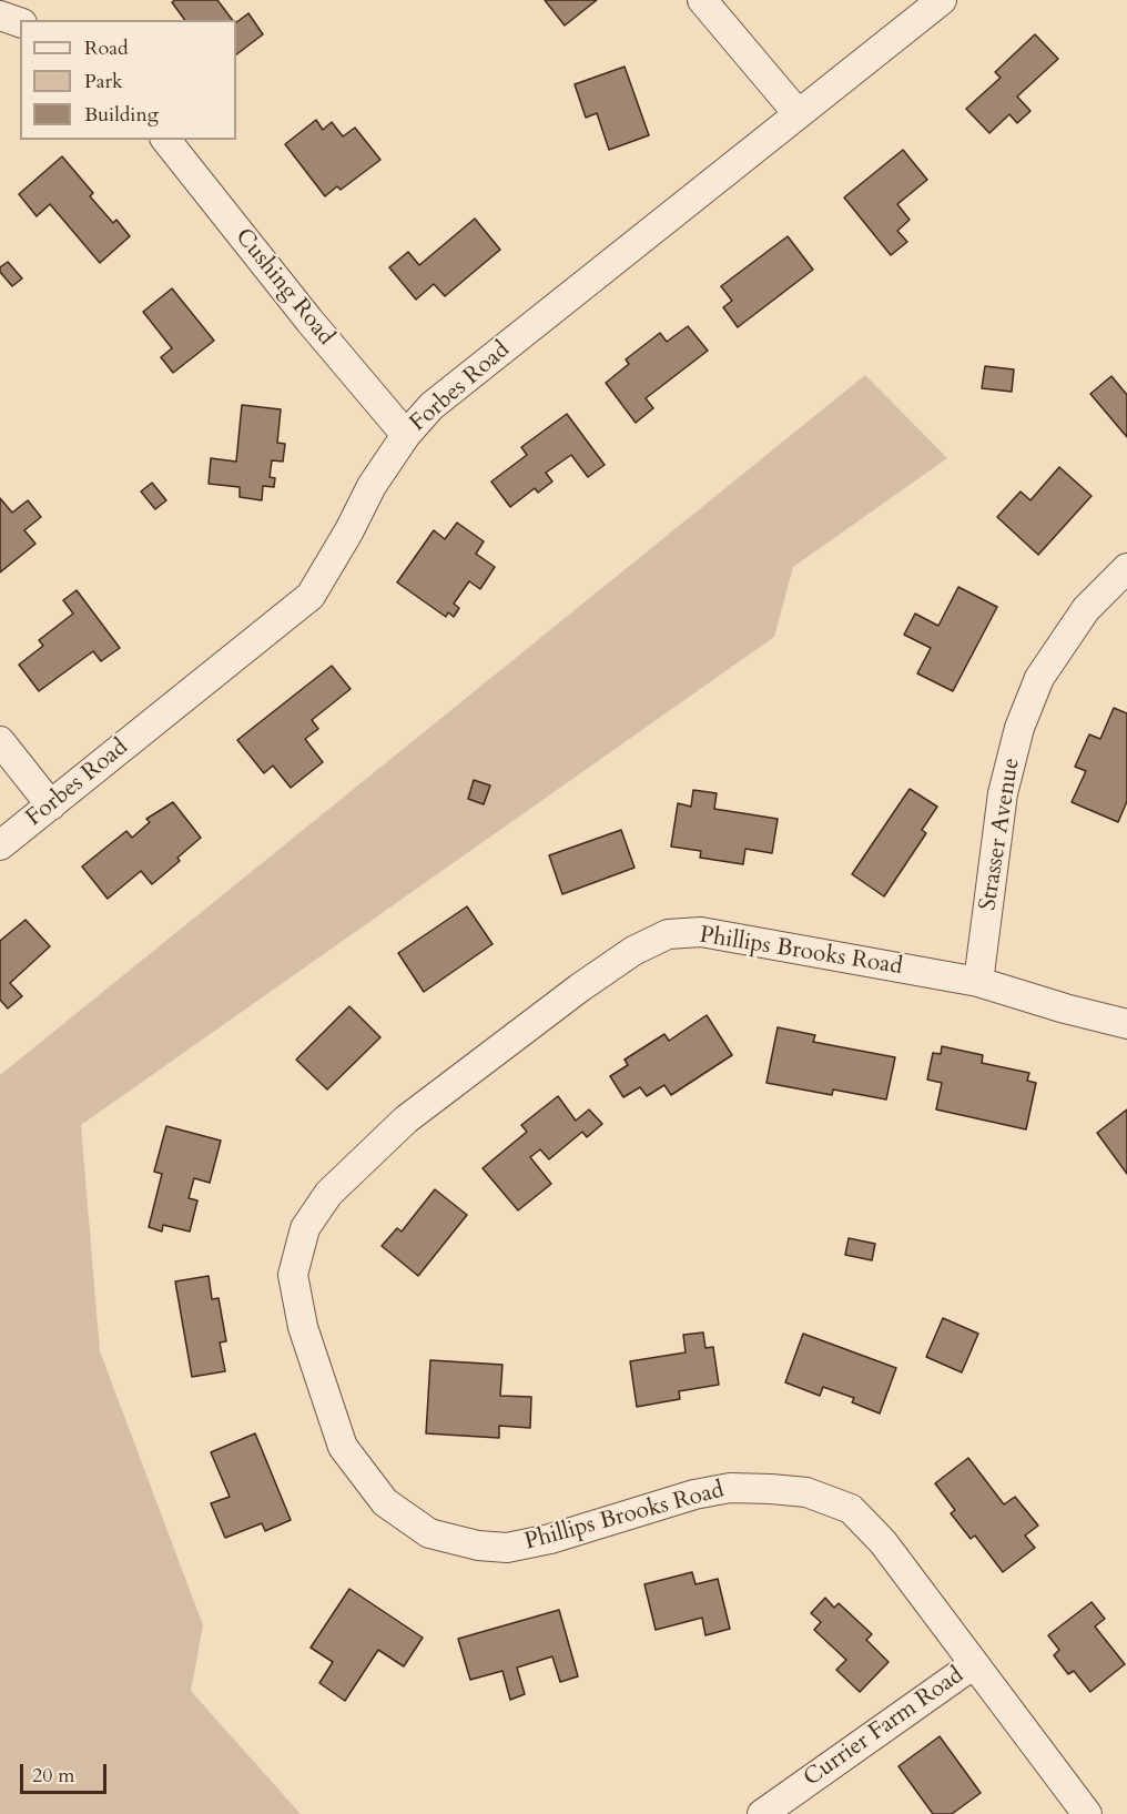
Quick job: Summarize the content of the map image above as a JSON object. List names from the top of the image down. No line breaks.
{"streets":{"street":["Cushing Road","Forbes Road","Strasser Avenue","Phillips Brooks Road","Currier Farm Road"]},"crossings":[["Cushing Road","Forbes Road"],["Strasser Avenue","Phillips Brooks Road"],["Phillips Brooks Road","Currier Farm Road"]],"legend":["Road","Park","Building"],"scale_bar":"20 m"}
